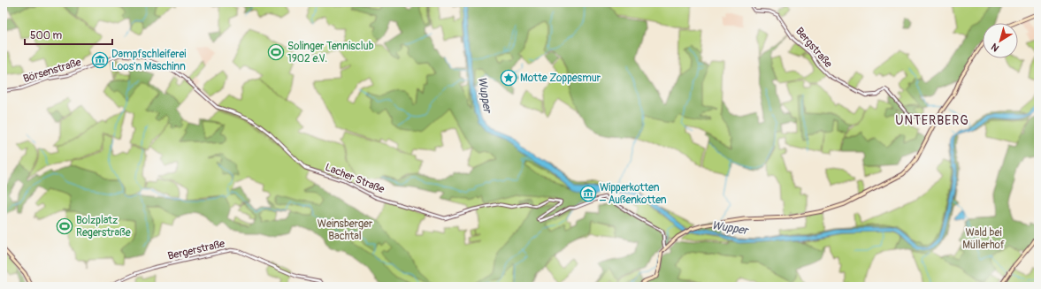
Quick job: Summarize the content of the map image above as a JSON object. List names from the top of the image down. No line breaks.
{"streets":{"street":["Bergstraße","Börsenstraße","Lacher Straße","Bergerstraße"]},"crossings":[["Börsenstraße","Lacher Straße"]],"districts":["UNTERBERG"],"water":["Wupper"],"parks":["Weinsberger Bachtal","Wald bei Müllerhof"],"places":{"sports":["Solinger Tennisclub 1902 e.V.","Bolzplatz Regerstraße"],"museum":["Dampfschleiferei Loos'n Maschinn","Wipperkotten – Außenkotten"],"place":["Motte Zoppesmur"]},"scale_bar":"500 m","north":"bottom left"}
